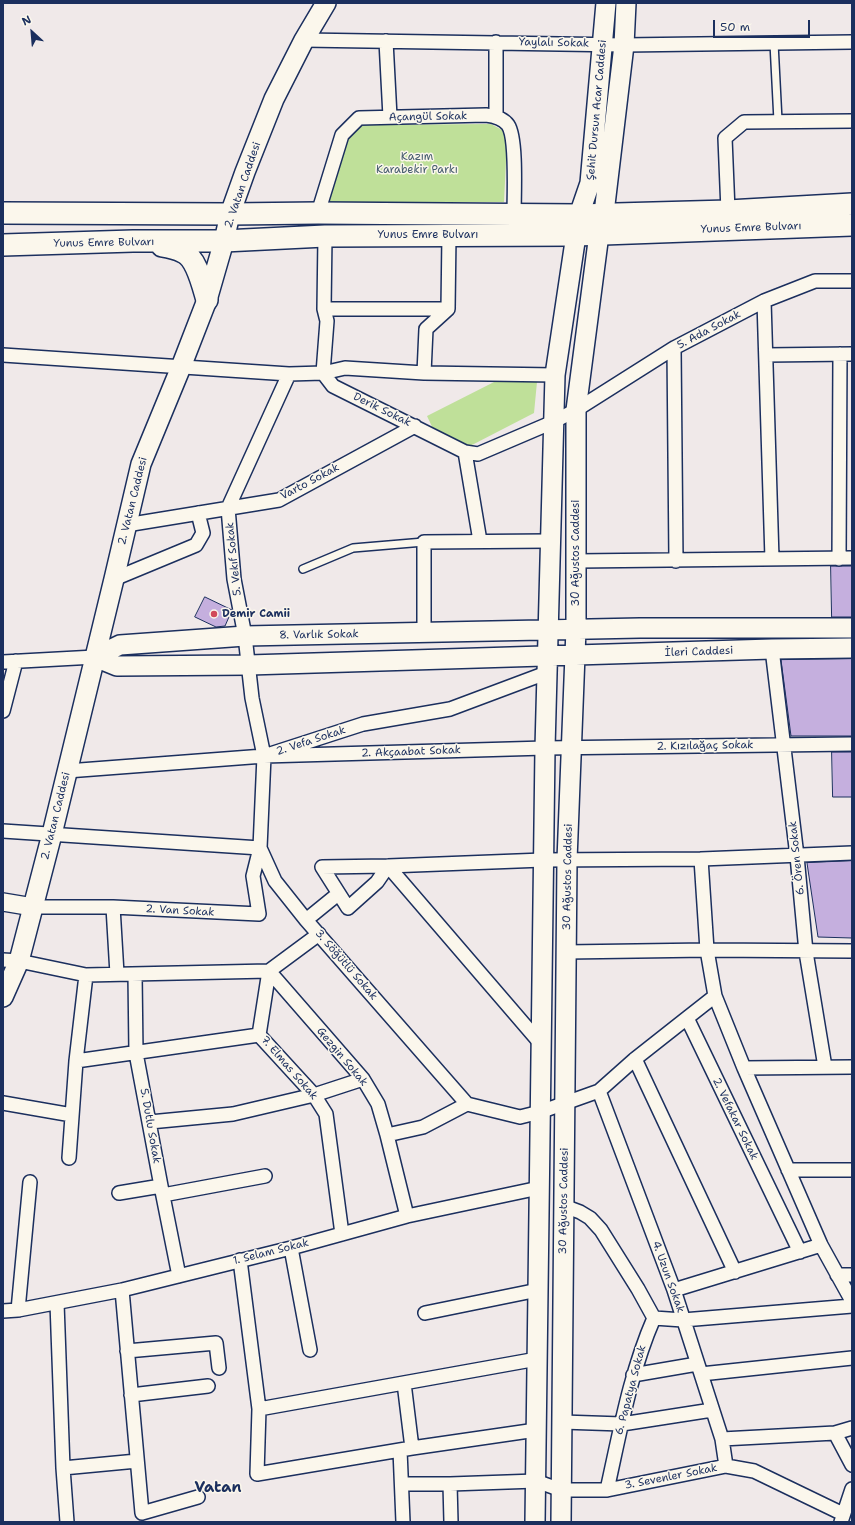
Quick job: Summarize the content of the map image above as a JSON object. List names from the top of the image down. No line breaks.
{"streets":{"main road":["Şehit Dursun Acar Caddesi","2. Vatan Caddesi","Yunus Emre Bulvarı","30 Ağustos Caddesi","8. Varlık Sokak","İleri Caddesi"],"street":["Yaylalı Sokak","Açangül Sokak","5. Ada Sokak","Derik Sokak","Varto Sokak","5. Vekıf Sokak","2. Vefa Sokak","2. Kızılağaç Sokak","2. Akçaabat Sokak","6. Ören Sokak","2. Van Sokak","3. Söğütlü Sokak","Gezgin Sokak","7. Elmas Sokak","2. Vefakar Sokak","5. Dutlu Sokak","1. Selam Sokak","4. Uzun Sokak","6. Papatya Sokak","3. Sevenler Sokak"]},"crossings":[["Yaylalı Sokak","Şehit Dursun Acar Caddesi"],["Yaylalı Sokak","2. Vatan Caddesi"],["Şehit Dursun Acar Caddesi","Yunus Emre Bulvarı"],["Şehit Dursun Acar Caddesi","30 Ağustos Caddesi"],["Açangül Sokak","Yunus Emre Bulvarı"],["2. Vatan Caddesi","Yunus Emre Bulvarı"],["2. Vatan Caddesi","Varto Sokak"],["2. Vatan Caddesi","8. Varlık Sokak"],["2. Vatan Caddesi","2. Vefa Sokak"],["2. Vatan Caddesi","2. Van Sokak"],["Yunus Emre Bulvarı","30 Ağustos Caddesi"],["5. Ada Sokak","Derik Sokak"],["5. Ada Sokak","30 Ağustos Caddesi"],["Derik Sokak","Varto Sokak"],["Derik Sokak","30 Ağustos Caddesi"],["Varto Sokak","5. Vekıf Sokak"],["30 Ağustos Caddesi","8. Varlık Sokak"],["30 Ağustos Caddesi","İleri Caddesi"],["30 Ağustos Caddesi","2. Vefa Sokak"],["30 Ağustos Caddesi","2. Kızılağaç Sokak"],["30 Ağustos Caddesi","2. Akçaabat Sokak"],["30 Ağustos Caddesi","1. Selam Sokak"],["30 Ağustos Caddesi","3. Sevenler Sokak"],["5. Vekıf Sokak","8. Varlık Sokak"],["5. Vekıf Sokak","2. Vefa Sokak"],["5. Vekıf Sokak","2. Akçaabat Sokak"],["5. Vekıf Sokak","3. Söğütlü Sokak"],["8. Varlık Sokak","İleri Caddesi"],["8. Varlık Sokak","2. Vefa Sokak"],["İleri Caddesi","2. Vefa Sokak"],["İleri Caddesi","6. Ören Sokak"],["2. Vefa Sokak","2. Akçaabat Sokak"],["2. Vefa Sokak","3. Söğütlü Sokak"],["2. Kızılağaç Sokak","2. Akçaabat Sokak"],["2. Kızılağaç Sokak","6. Ören Sokak"],["2. Akçaabat Sokak","3. Söğütlü Sokak"],["2. Van Sokak","3. Söğütlü Sokak"],["Gezgin Sokak","7. Elmas Sokak"],["Gezgin Sokak","1. Selam Sokak"],["7. Elmas Sokak","1. Selam Sokak"],["5. Dutlu Sokak","1. Selam Sokak"],["4. Uzun Sokak","3. Sevenler Sokak"],["6. Papatya Sokak","3. Sevenler Sokak"]],"districts":["Vatan"],"parks":["Kazım Karabekir Parkı"],"places":["Demir Camii"],"scale_bar":"50 m","north":"top left"}
